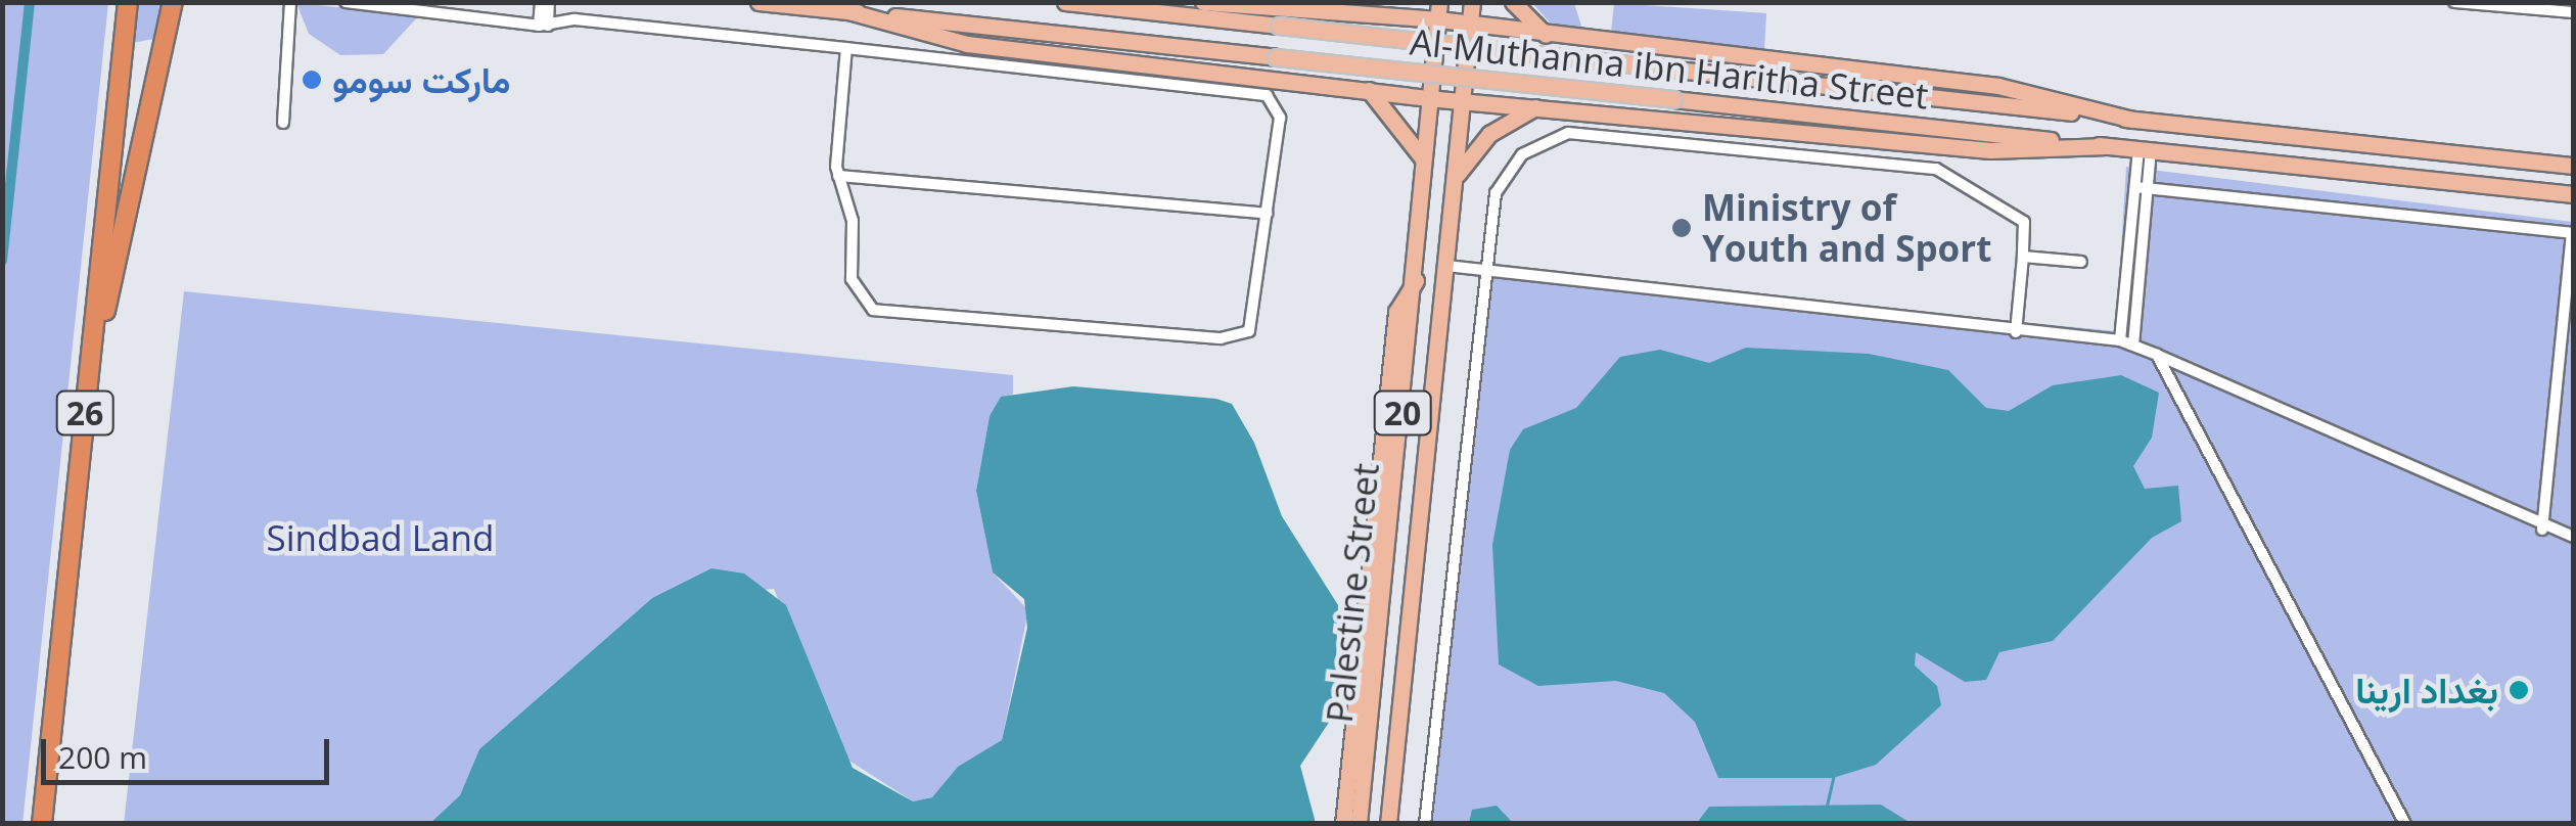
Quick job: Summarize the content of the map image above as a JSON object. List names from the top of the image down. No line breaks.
{"streets":{"highway":["26"],"main road":["Al-Muthanna ibn Haritha Street","20","Palestine Street"]},"parks":["Sindbad Land"],"places":["ماركت سومو","Ministry of Youth and Sport","بغداد ارينا"],"scale_bar":"200 m"}
